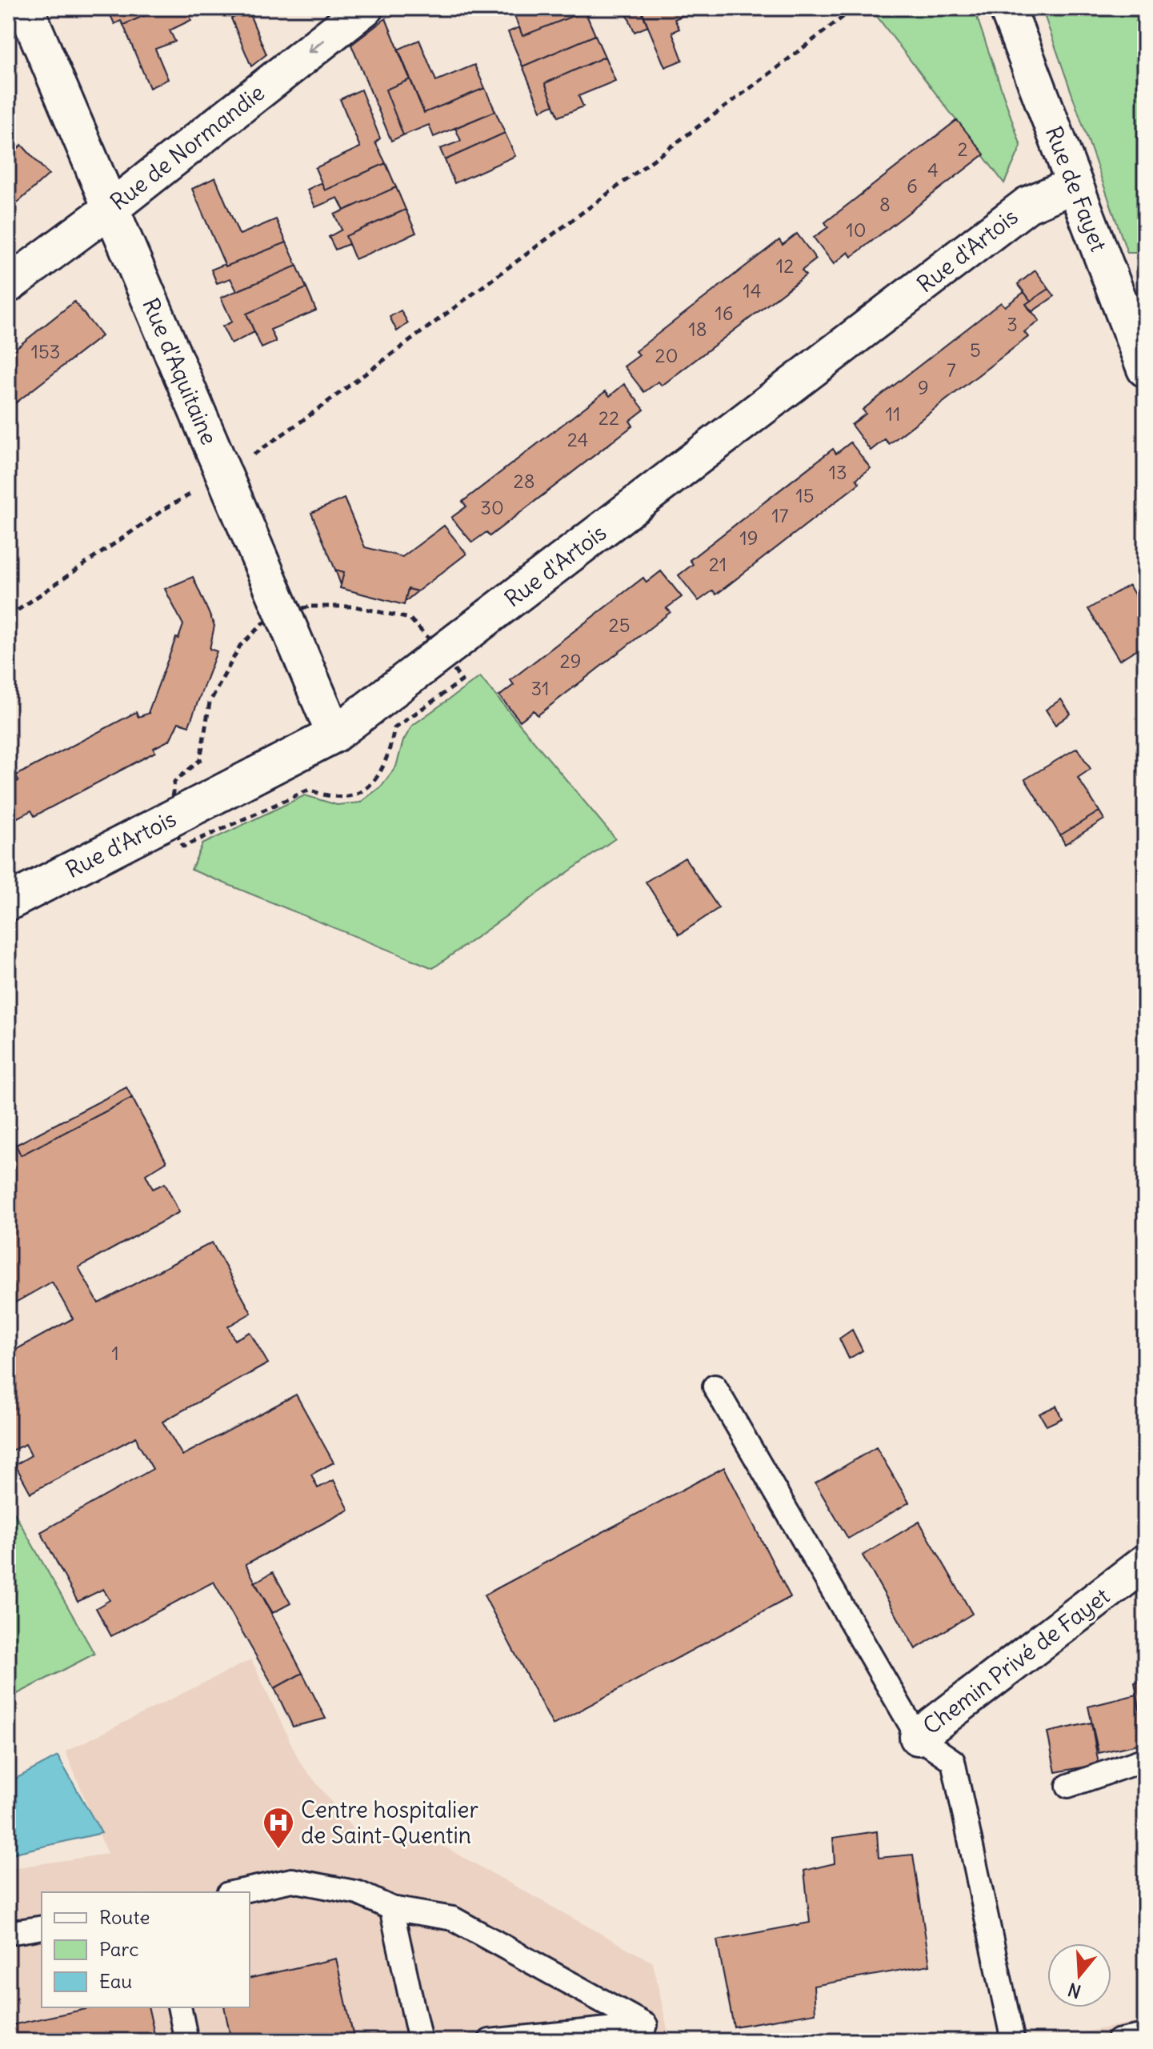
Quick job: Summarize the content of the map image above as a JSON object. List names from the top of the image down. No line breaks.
{"streets":{"street":["Rue de Normandie","Rue de Fayet","Rue d'Artois","Rue d'Aquitaine","Chemin Privé de Fayet"]},"crossings":[["Rue de Normandie","Rue d'Aquitaine"],["Rue de Fayet","Rue d'Artois"],["Rue d'Artois","Rue d'Aquitaine"]],"one_way":["Rue de Normandie"],"places":{"hospital":["Centre hospitalier de Saint-Quentin"]},"house_numbers":["2","4","6","8","10","12","14","16","3","18","5","153","20","7","9","11","22","24","13","28","15","30","17","19","21","25","29","31","1"],"legend":["Route","Parc","Eau"],"north":"bottom"}
